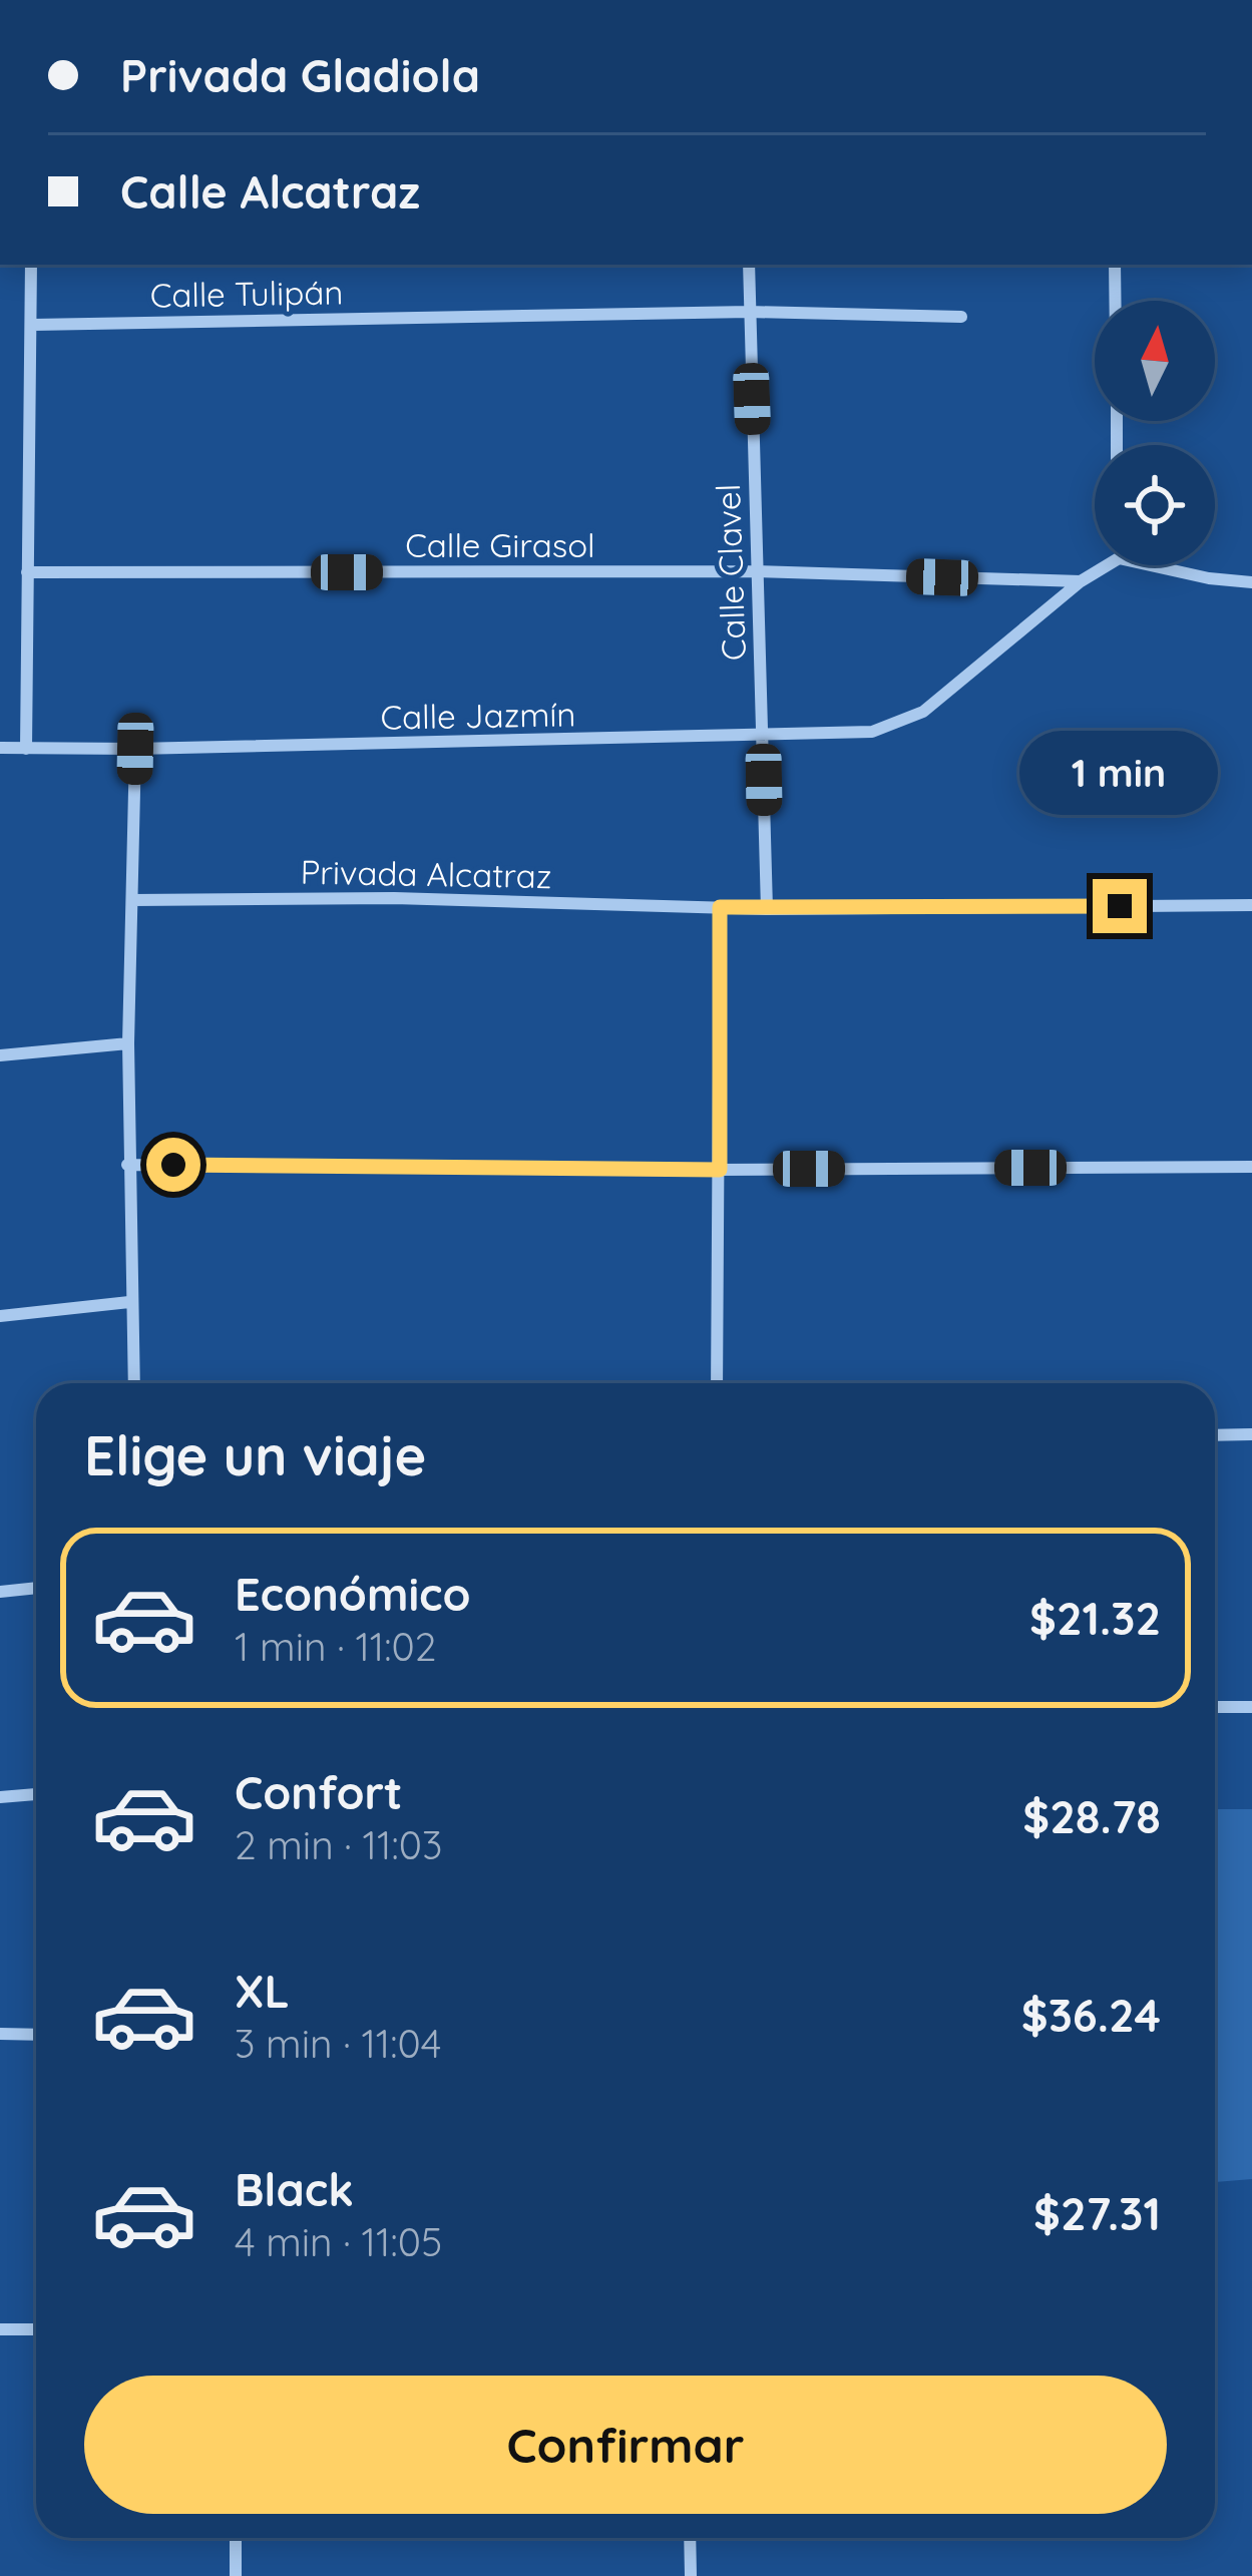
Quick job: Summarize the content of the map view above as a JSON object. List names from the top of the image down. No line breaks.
{"streets":{"street":["Calle Tulipán","Calle Girasol","Calle Clavel","Calle Jazmín","Privada Alcatraz"]},"crossings":[["Calle Tulipán","Calle Clavel"],["Calle Girasol","Calle Clavel"],["Calle Girasol","Calle Jazmín"],["Calle Clavel","Calle Jazmín"],["Calle Clavel","Privada Alcatraz"]],"north":"top","page":{"banner":["Privada Gladiola","Calle Alcatraz"],"bubble":"1 min","heading":"Elige un viaje","list":[{"name":"Económico","note":"1 min · 11:02","value":"$21.32"},{"name":"Confort","note":"2 min · 11:03","value":"$28.78"},{"name":"XL","note":"3 min · 11:04","value":"$36.24"},{"name":"Black","note":"4 min · 11:05","value":"$27.31"}],"buttons":"Confirmar"}}
